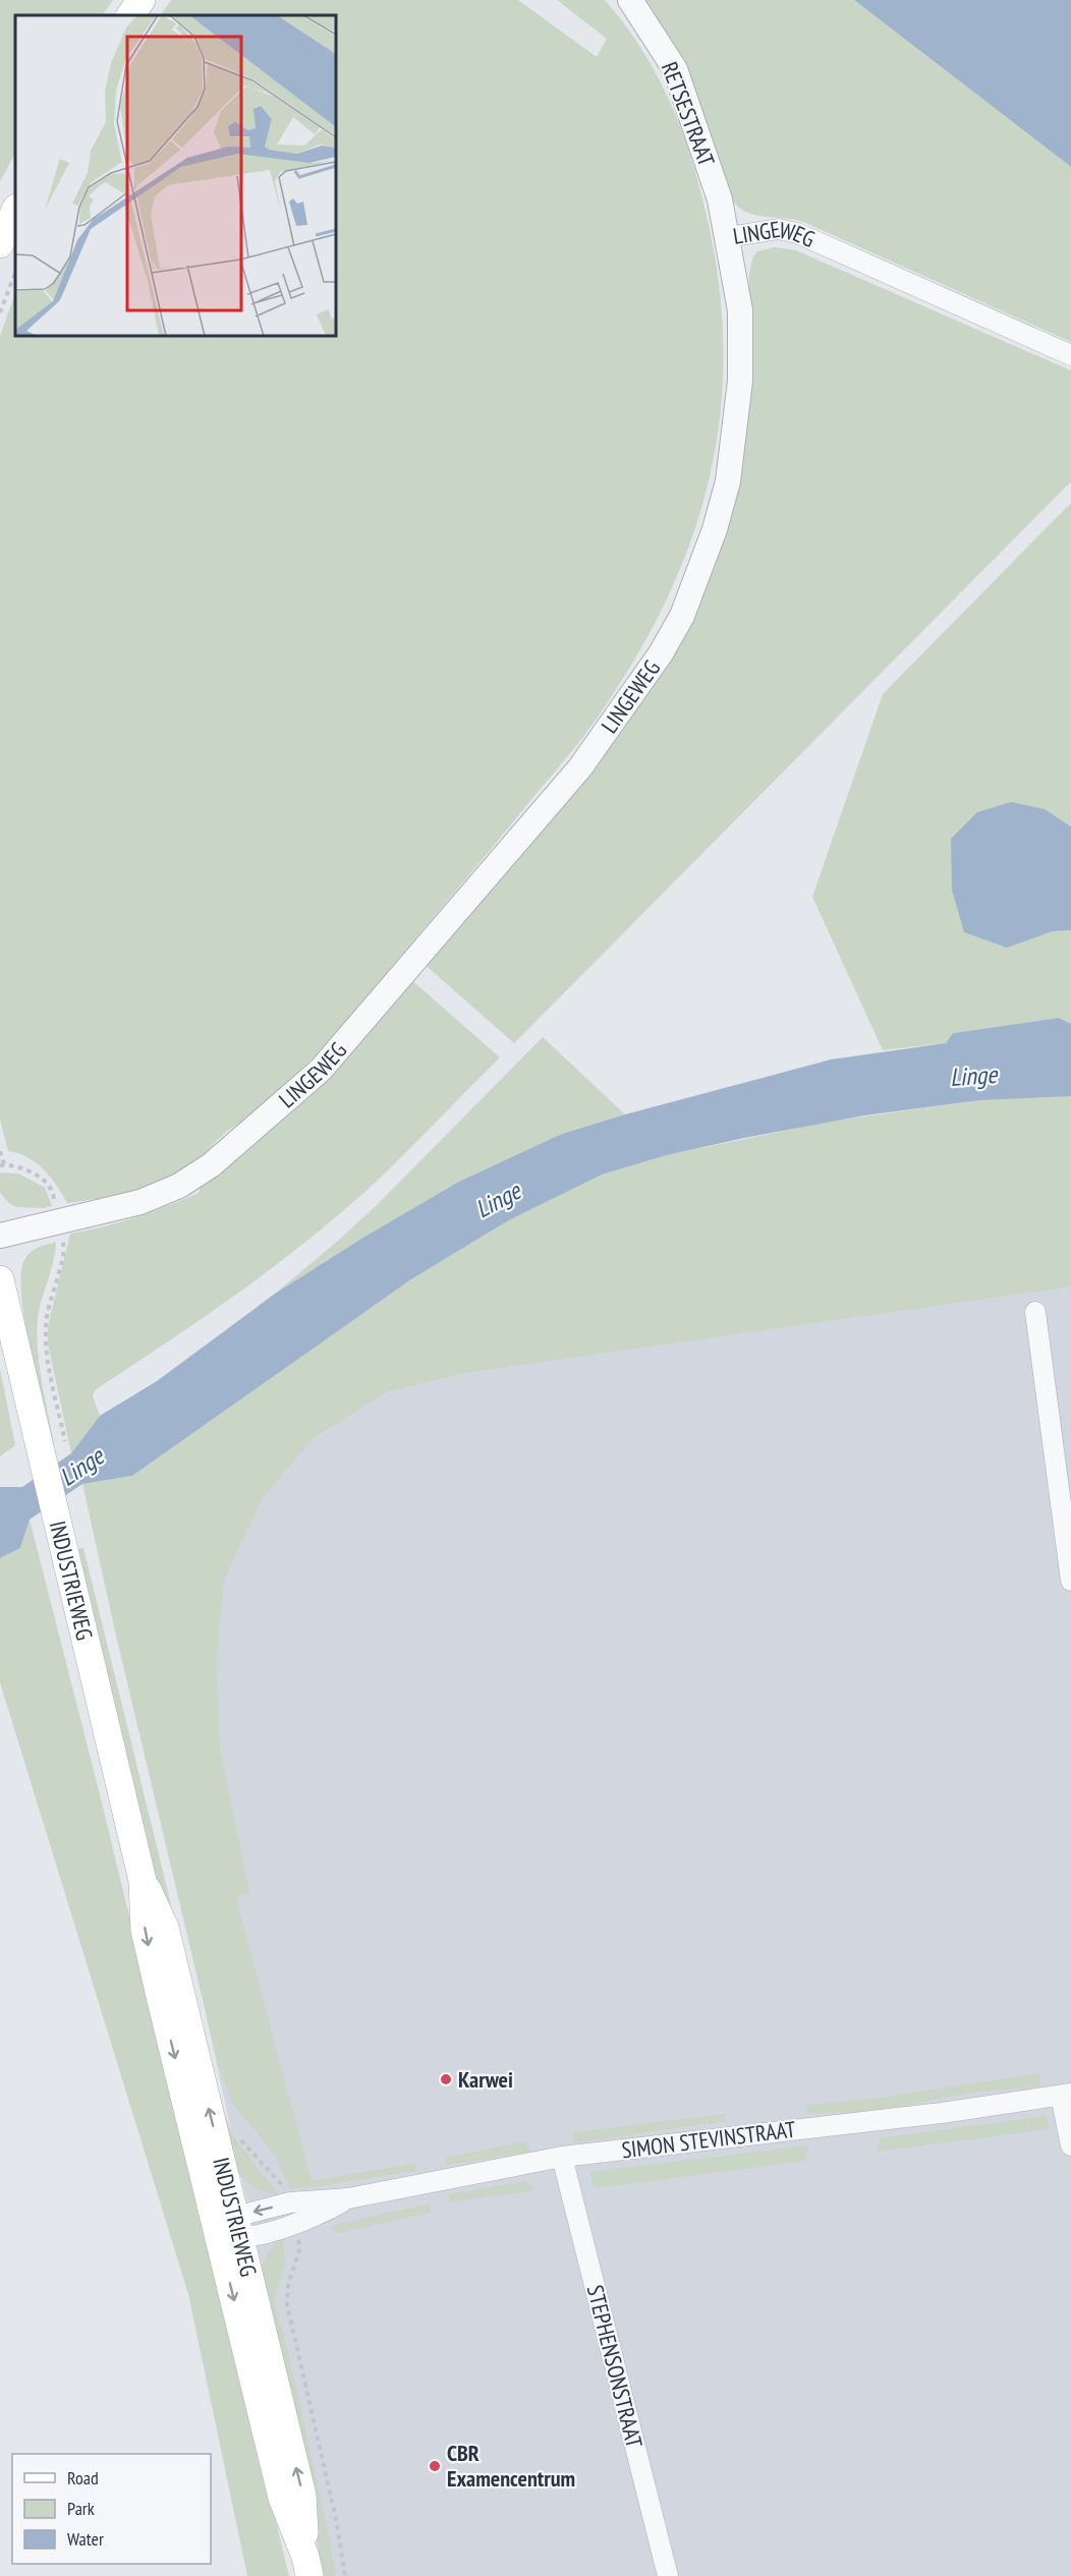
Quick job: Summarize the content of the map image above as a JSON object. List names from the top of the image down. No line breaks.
{"streets":{"main road":["INDUSTRIEWEG"],"street":["RETSESTRAAT","LINGEWEG","SIMON STEVINSTRAAT","STEPHENSONSTRAAT"]},"crossings":[["RETSESTRAAT","LINGEWEG"],["INDUSTRIEWEG","SIMON STEVINSTRAAT"],["SIMON STEVINSTRAAT","STEPHENSONSTRAAT"]],"water":["Linge"],"places":["Karwei","CBR Examencentrum"],"legend":["Road","Park","Water"]}
